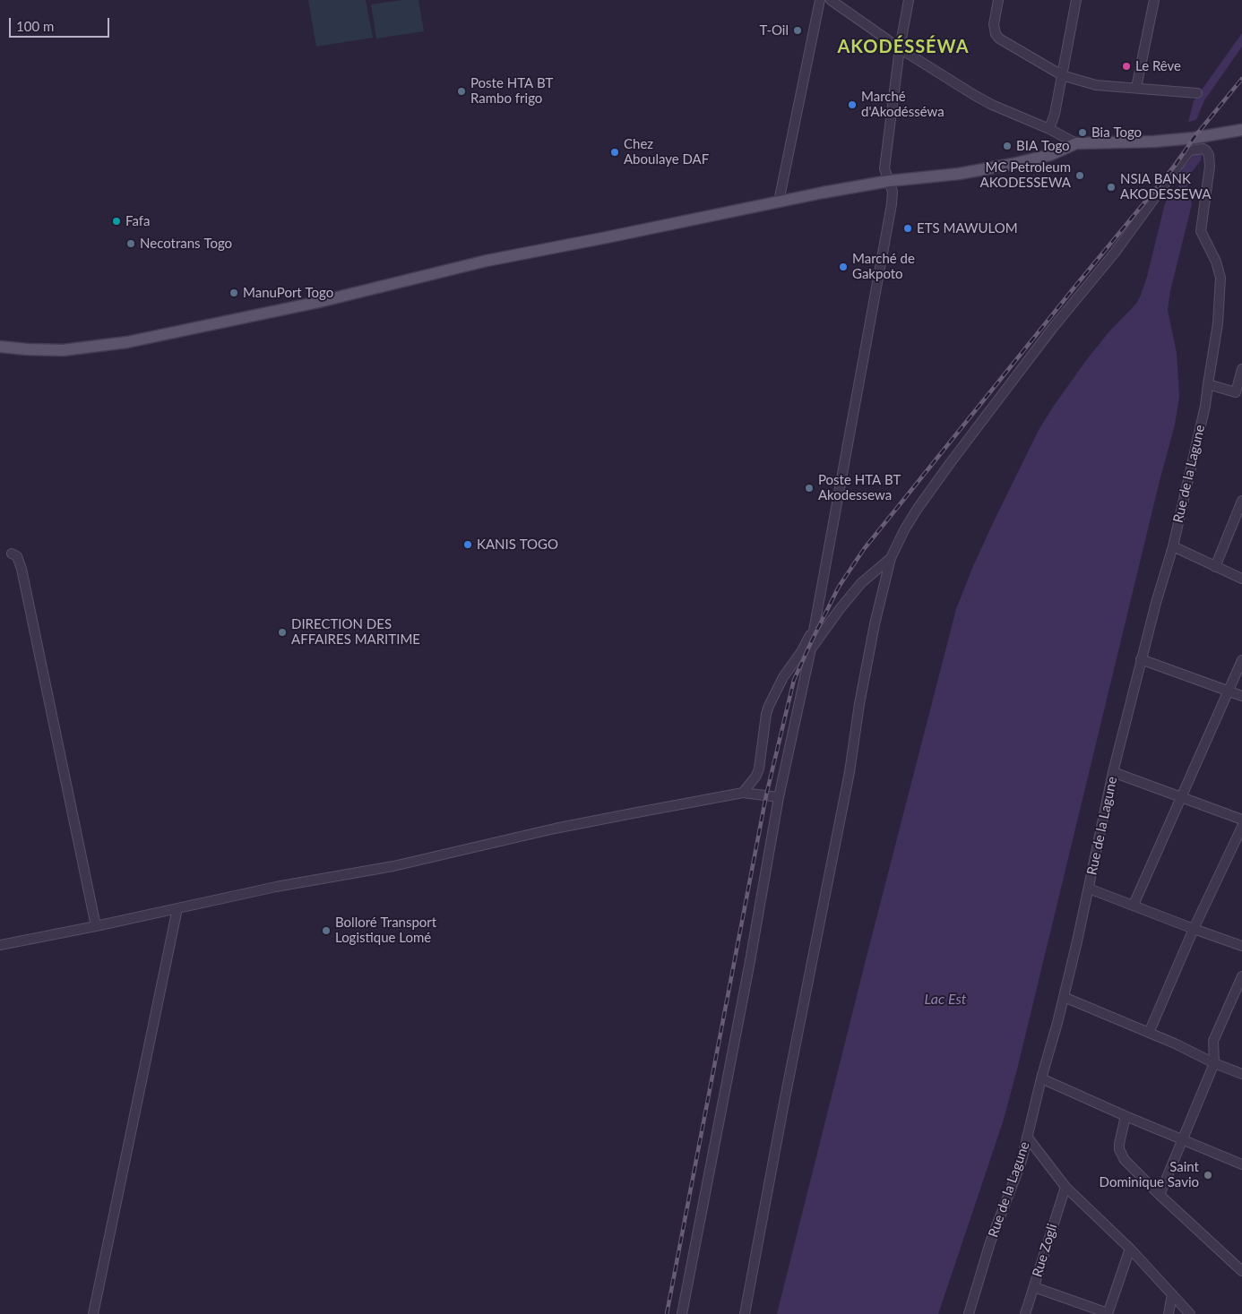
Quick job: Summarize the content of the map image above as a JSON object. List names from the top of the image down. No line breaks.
{"streets":{"street":["Rue de la Lagune","Rue Zogli"]},"districts":["AKODÉSSÉWA"],"water":["Lac Est"],"places":["T-Oil","Le Rêve","Poste HTA BT Rambo frigo","Marché d'Akodésséwa","Bia Togo","BIA Togo","Chez Aboulaye DAF","MC Petroleum AKODESSEWA","NSIA BANK AKODESSEWA","Fafa","ETS MAWULOM","Necotrans Togo","Marché de Gakpoto","ManuPort Togo","Poste HTA BT Akodessewa","KANIS TOGO","DIRECTION DES AFFAIRES MARITIME","Bolloré Transport Logistique Lomé","Saint Dominique Savio"],"scale_bar":"100 m"}
